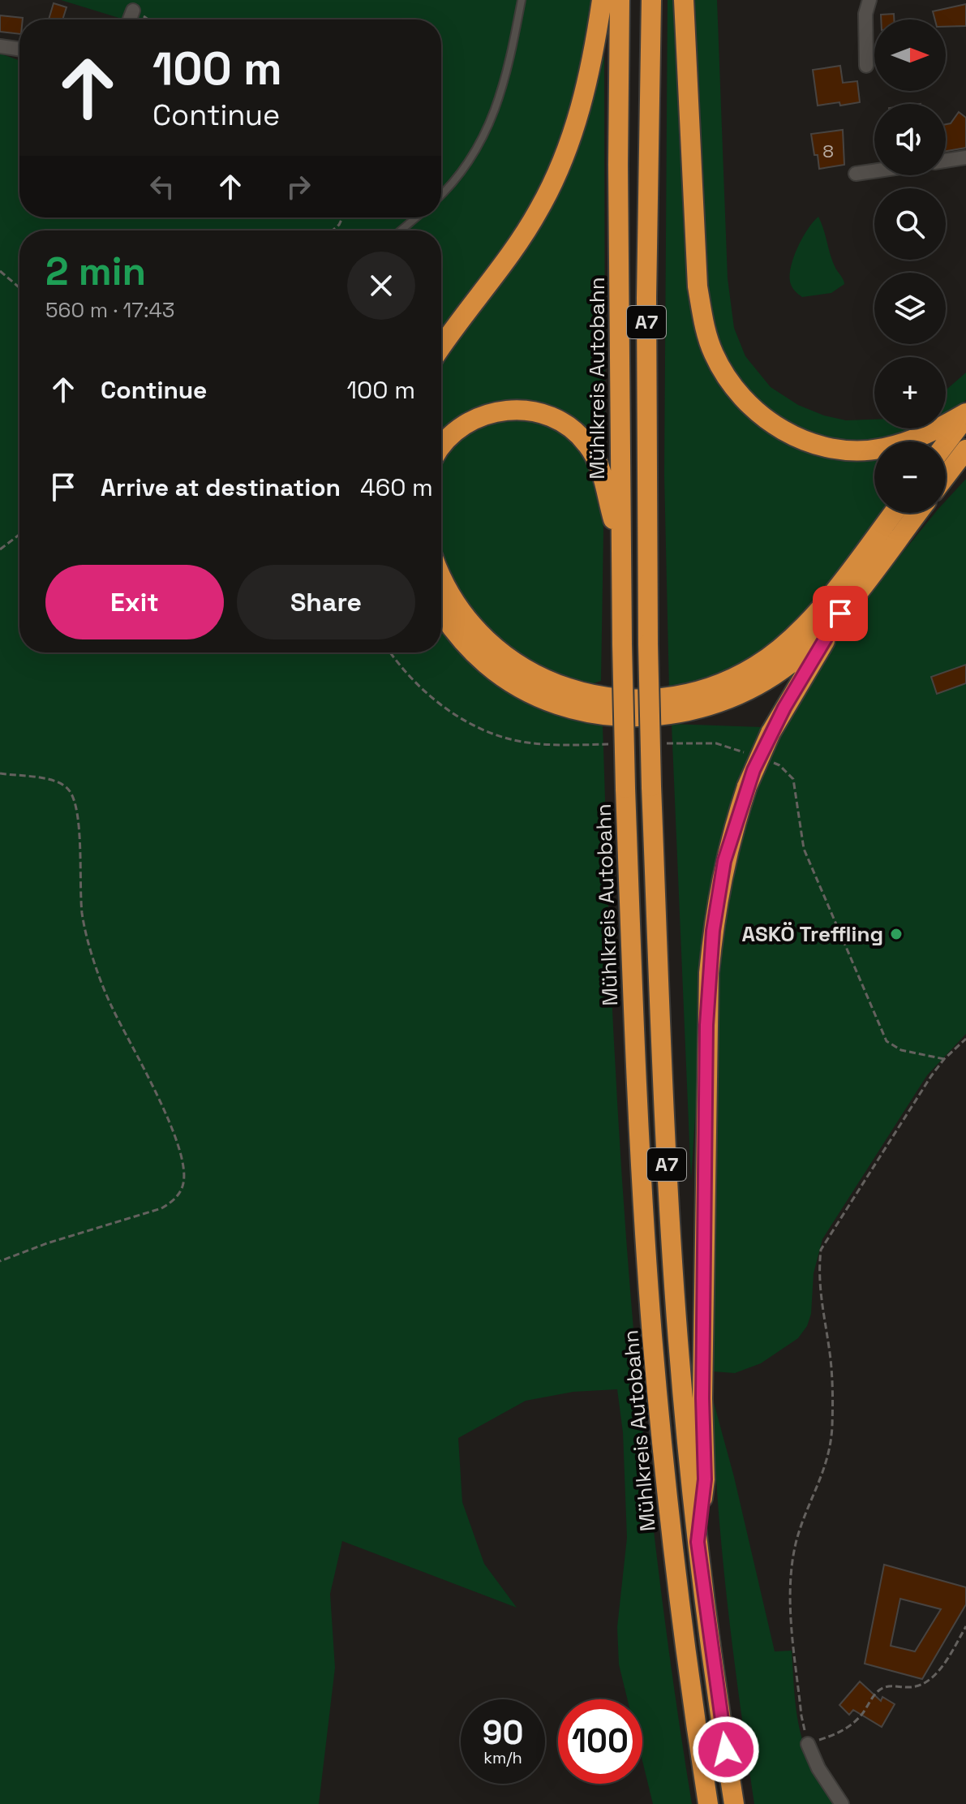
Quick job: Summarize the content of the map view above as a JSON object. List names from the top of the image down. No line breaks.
{"streets":{"highway":["A7","Mühlkreis Autobahn"]},"places":["ASKÖ Treffling"],"house_numbers":["8"],"north":"right","page":{"map_buttons":["+","−"],"turn":["100 m","Continue"],"heading":["2 min","560 m · 17:43"],"list":[{"name":"Continue","value":"100 m"},{"name":"Arrive at destination","value":"460 m"}],"buttons":["Exit","Share"],"speed":"90 km/h","limit":"100"}}
